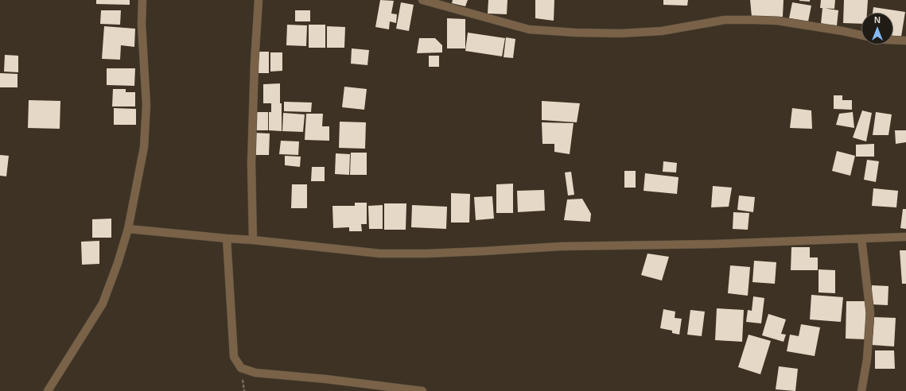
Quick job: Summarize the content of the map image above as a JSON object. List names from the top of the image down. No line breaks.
{"north":"top"}
